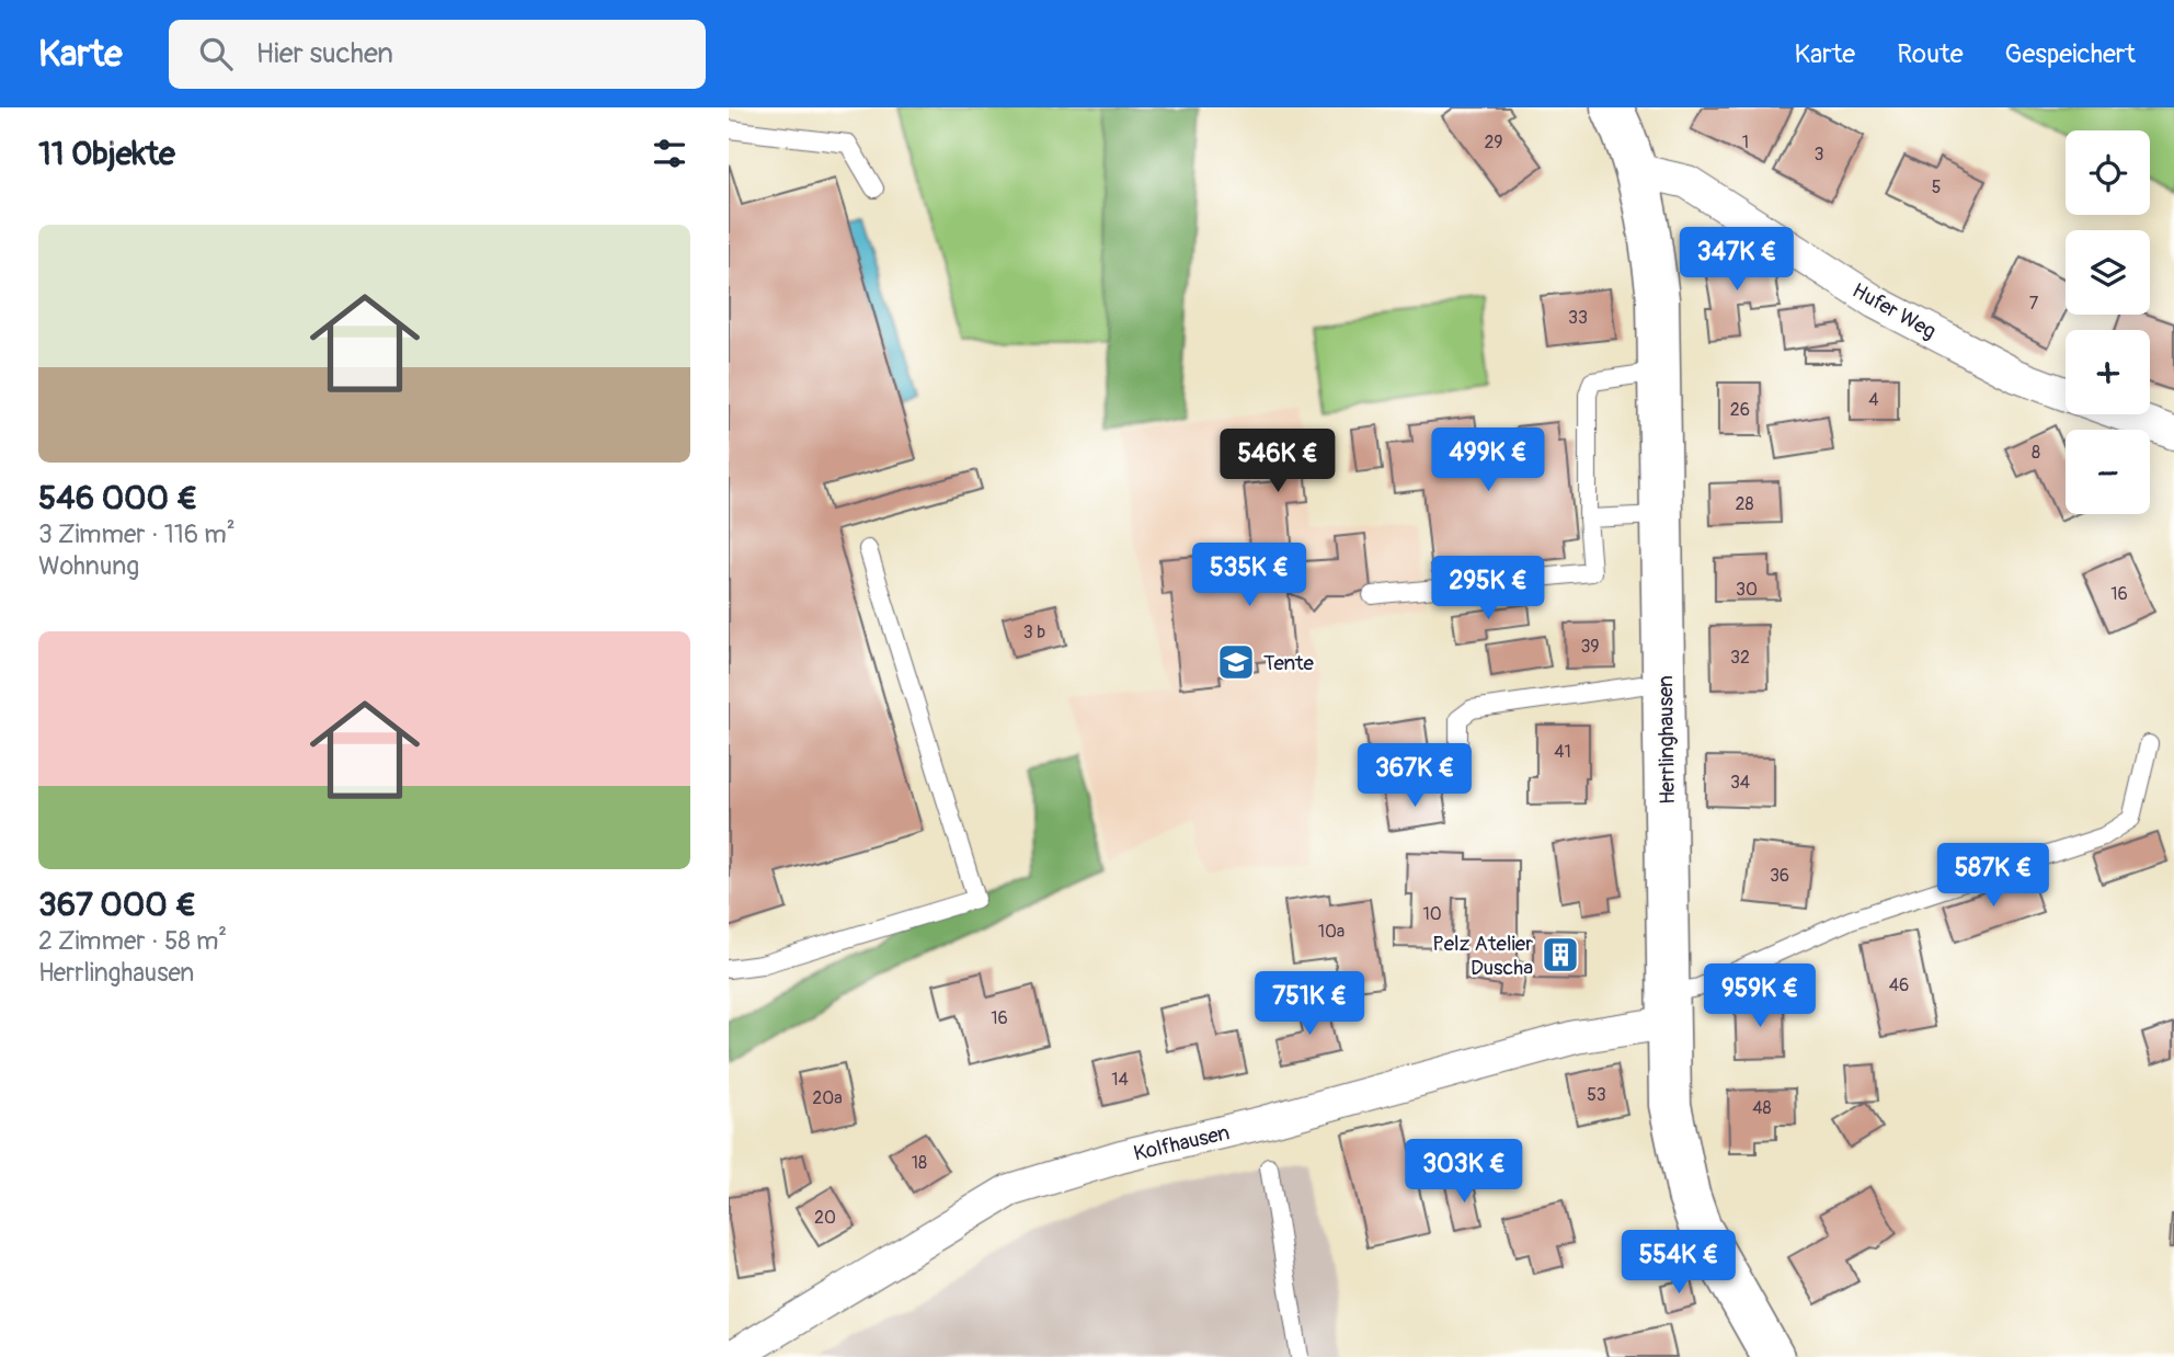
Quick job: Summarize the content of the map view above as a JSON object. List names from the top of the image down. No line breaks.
{"streets":{"street":["Hufer Weg","Herrlinghausen","Kolfhausen"]},"crossings":[["Hufer Weg","Herrlinghausen"],["Herrlinghausen","Kolfhausen"]],"places":{"school or university":["Tente"],"building":["Pelz Atelier Duscha"]},"house_numbers":["29","1","3","5","7","33","4","26","8","28","30","16","3 b","39","32","41","34","36","10","10a","46","16","14","53","20a","48","18","20"],"page":{"header":"Karte","search":"Hier suchen","nav":["Karte","Route","Gespeichert"],"heading":"11 Objekte","map_buttons":["+","−"],"list":[{"name":"546 000 €","note":"3 Zimmer · 116 m² · Wohnung"},{"name":"367 000 €","note":"2 Zimmer · 58 m² · Herrlinghausen"}],"price":["347K €","499K €","546K €","535K €","295K €","367K €","587K €","959K €","751K €","303K €","554K €"]}}
